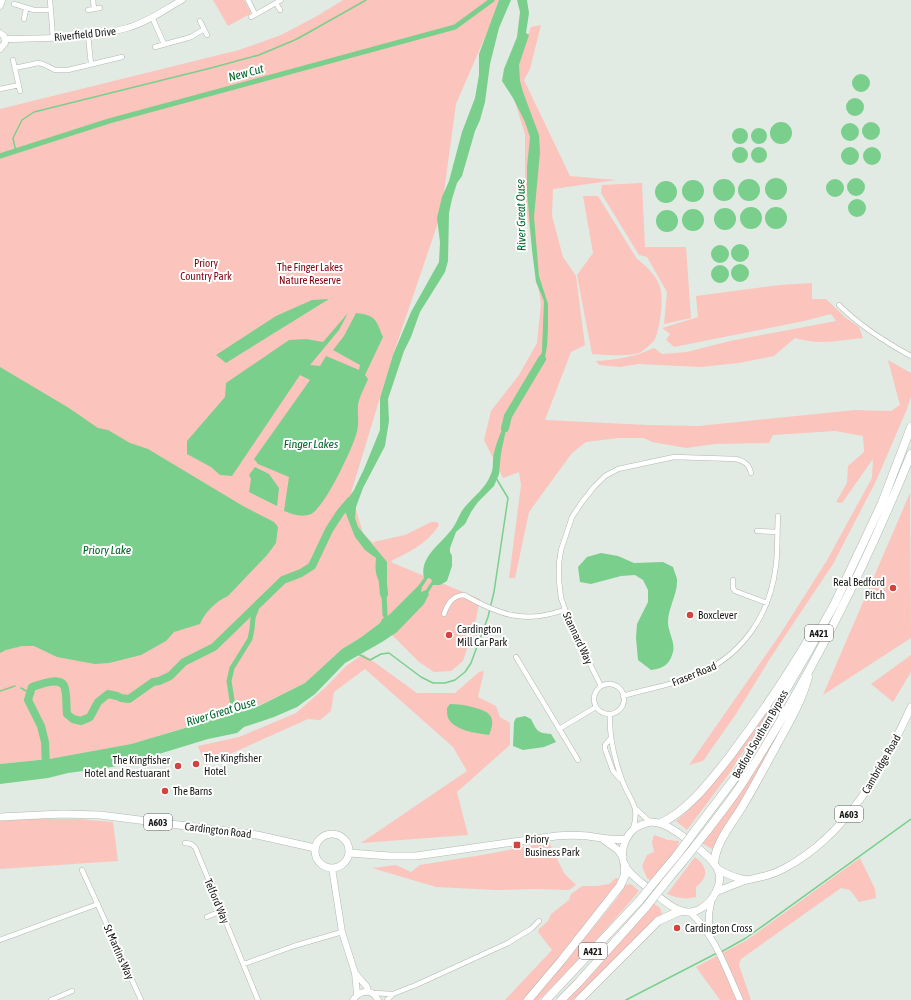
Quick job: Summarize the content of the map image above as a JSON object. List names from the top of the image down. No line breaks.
{"streets":{"highway":["A421","Bedford Southern Bypass"],"main road":["Cambridge Road","A603","Cardington Road"],"street":["Riverfield Drive","Stannard Way","Fraser Road","Telford Way","St Martins Way"]},"crossings":[["Stannard Way","Fraser Road"]],"water":["New Cut","River Great Ouse","Finger Lakes","Priory Lake"],"parks":["Priory Country Park","The Finger Lakes Nature Reserve"],"places":{"other":["Real Bedford Pitch","Boxclever","Cardington Mill Car Park","The Kingfisher Hotel","The Kingfisher Hotel and Restuarant","The Barns","Cardington Cross"],"transit":["Priory Business Park"]}}
